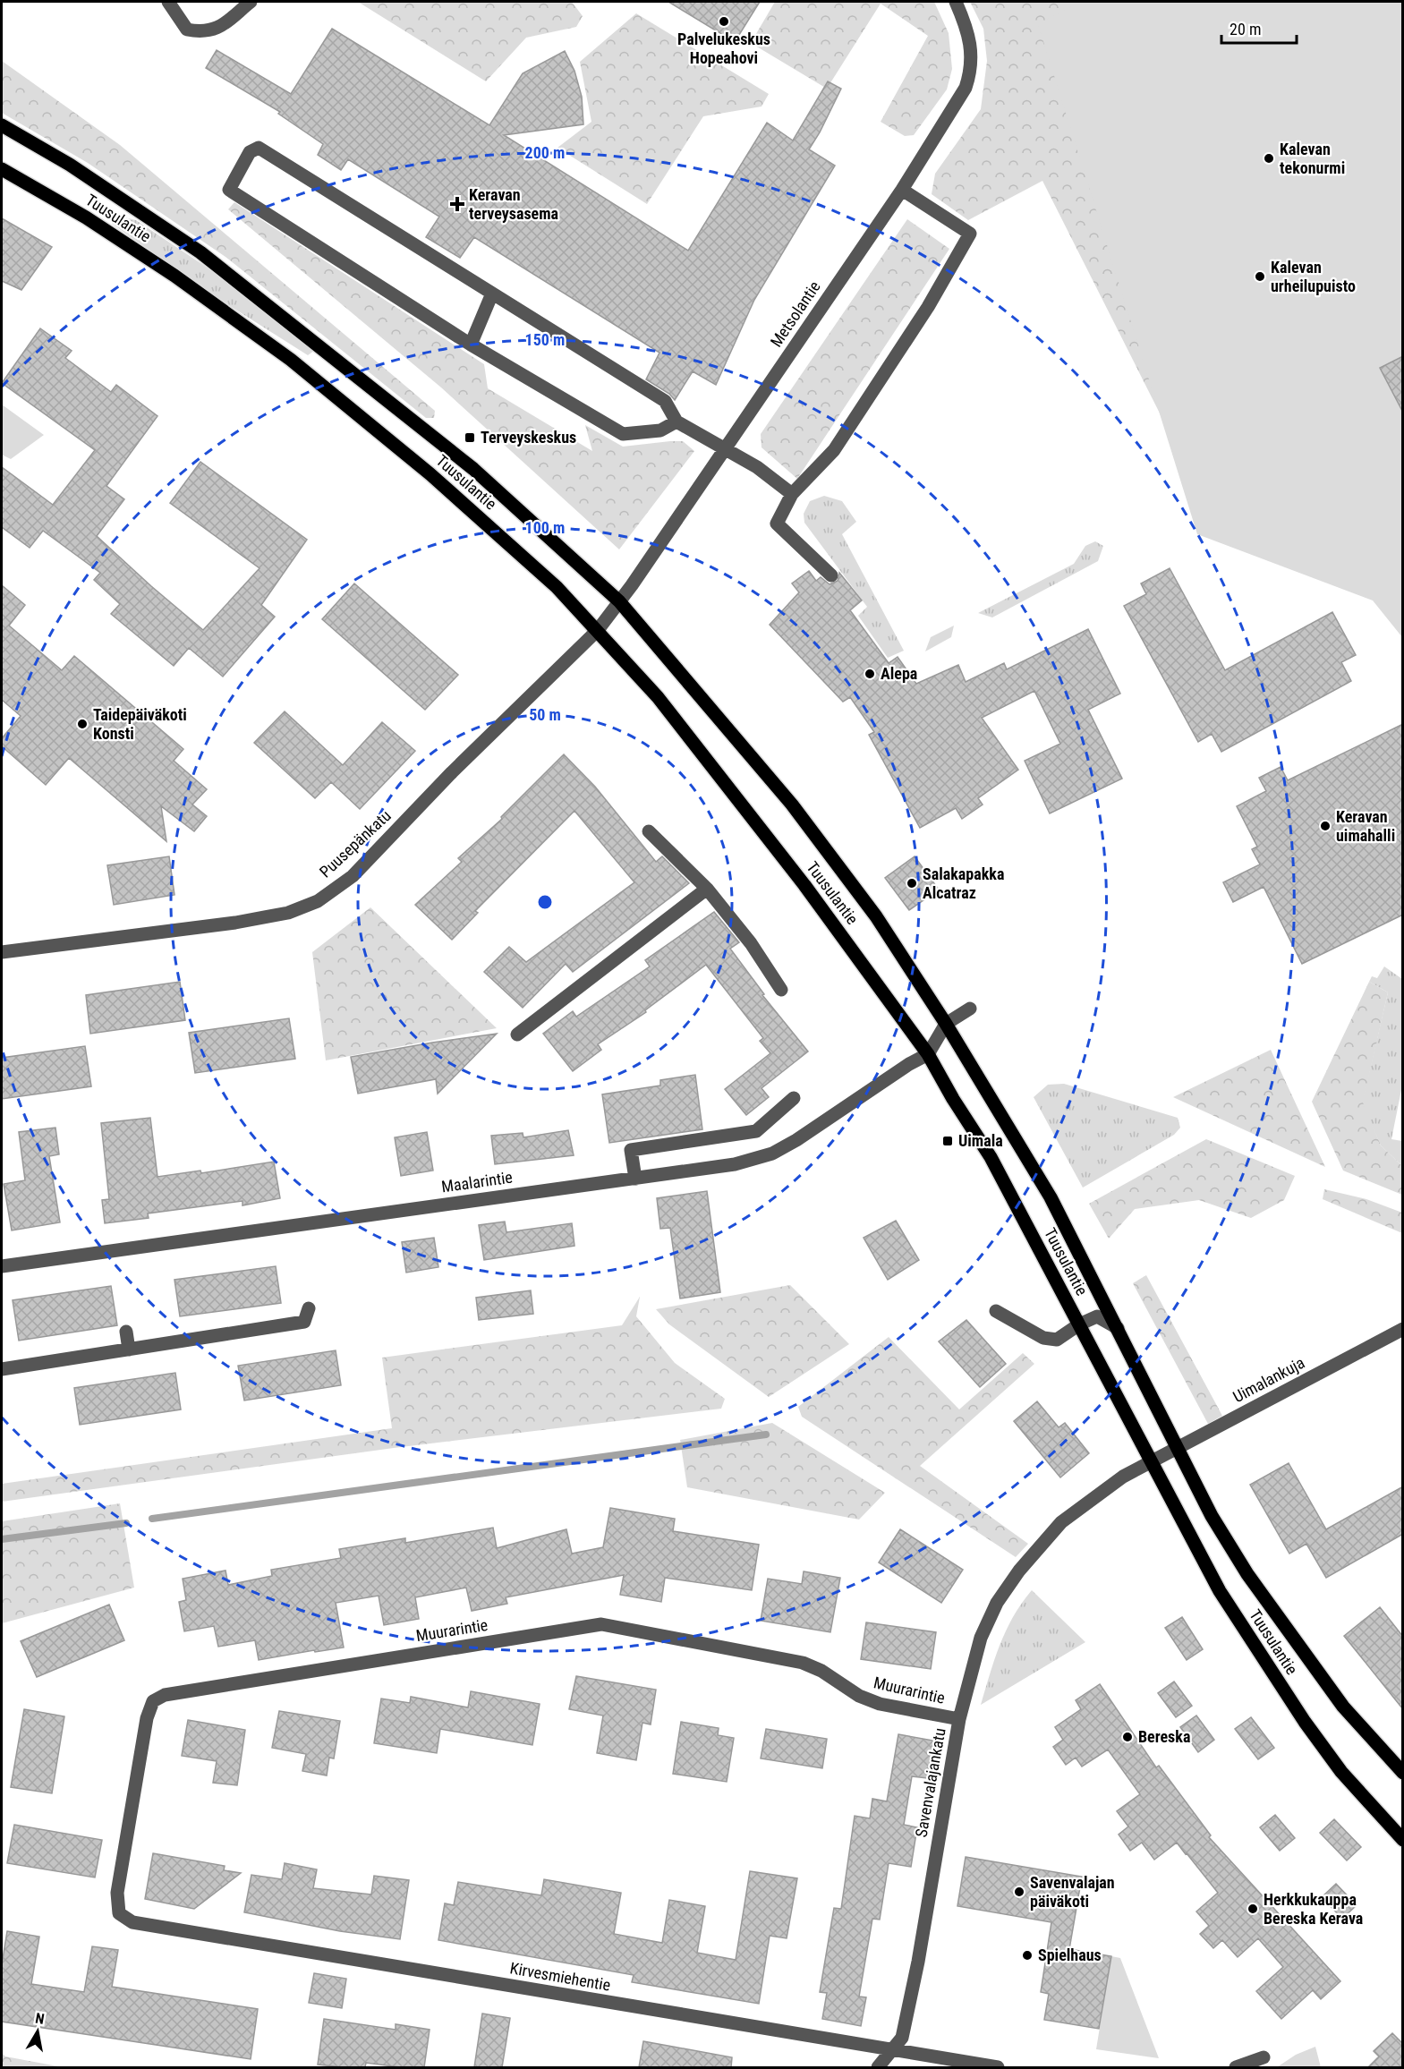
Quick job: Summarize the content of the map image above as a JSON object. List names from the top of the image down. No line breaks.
{"streets":{"main road":["Tuusulantie"],"street":["Metsolantie","Puusepänkatu","Maalarintie","Uimalankuja","Muurarintie","Savenvalajankatu","Kirvesmiehentie"]},"crossings":[["Tuusulantie","Metsolantie"],["Tuusulantie","Puusepänkatu"],["Tuusulantie","Maalarintie"],["Tuusulantie","Uimalankuja"],["Tuusulantie","Savenvalajankatu"],["Metsolantie","Puusepänkatu"],["Uimalankuja","Savenvalajankatu"],["Muurarintie","Savenvalajankatu"],["Muurarintie","Kirvesmiehentie"],["Savenvalajankatu","Kirvesmiehentie"]],"places":{"other":["Palvelukeskus Hopeahovi","Kalevan tekonurmi","Kalevan urheilupuisto","Alepa","Taidepäiväkoti Konsti","Keravan uimahalli","Salakapakka Alcatraz","Bereska","Savenvalajan päiväkoti","Herkkukauppa Bereska Kerava","Spielhaus"],"health":["Keravan terveysasema"],"transit":["Terveyskeskus","Uimala"]},"scale_bar":"20 m","north":"top","rings":["200 m","150 m","100 m","50 m"]}
